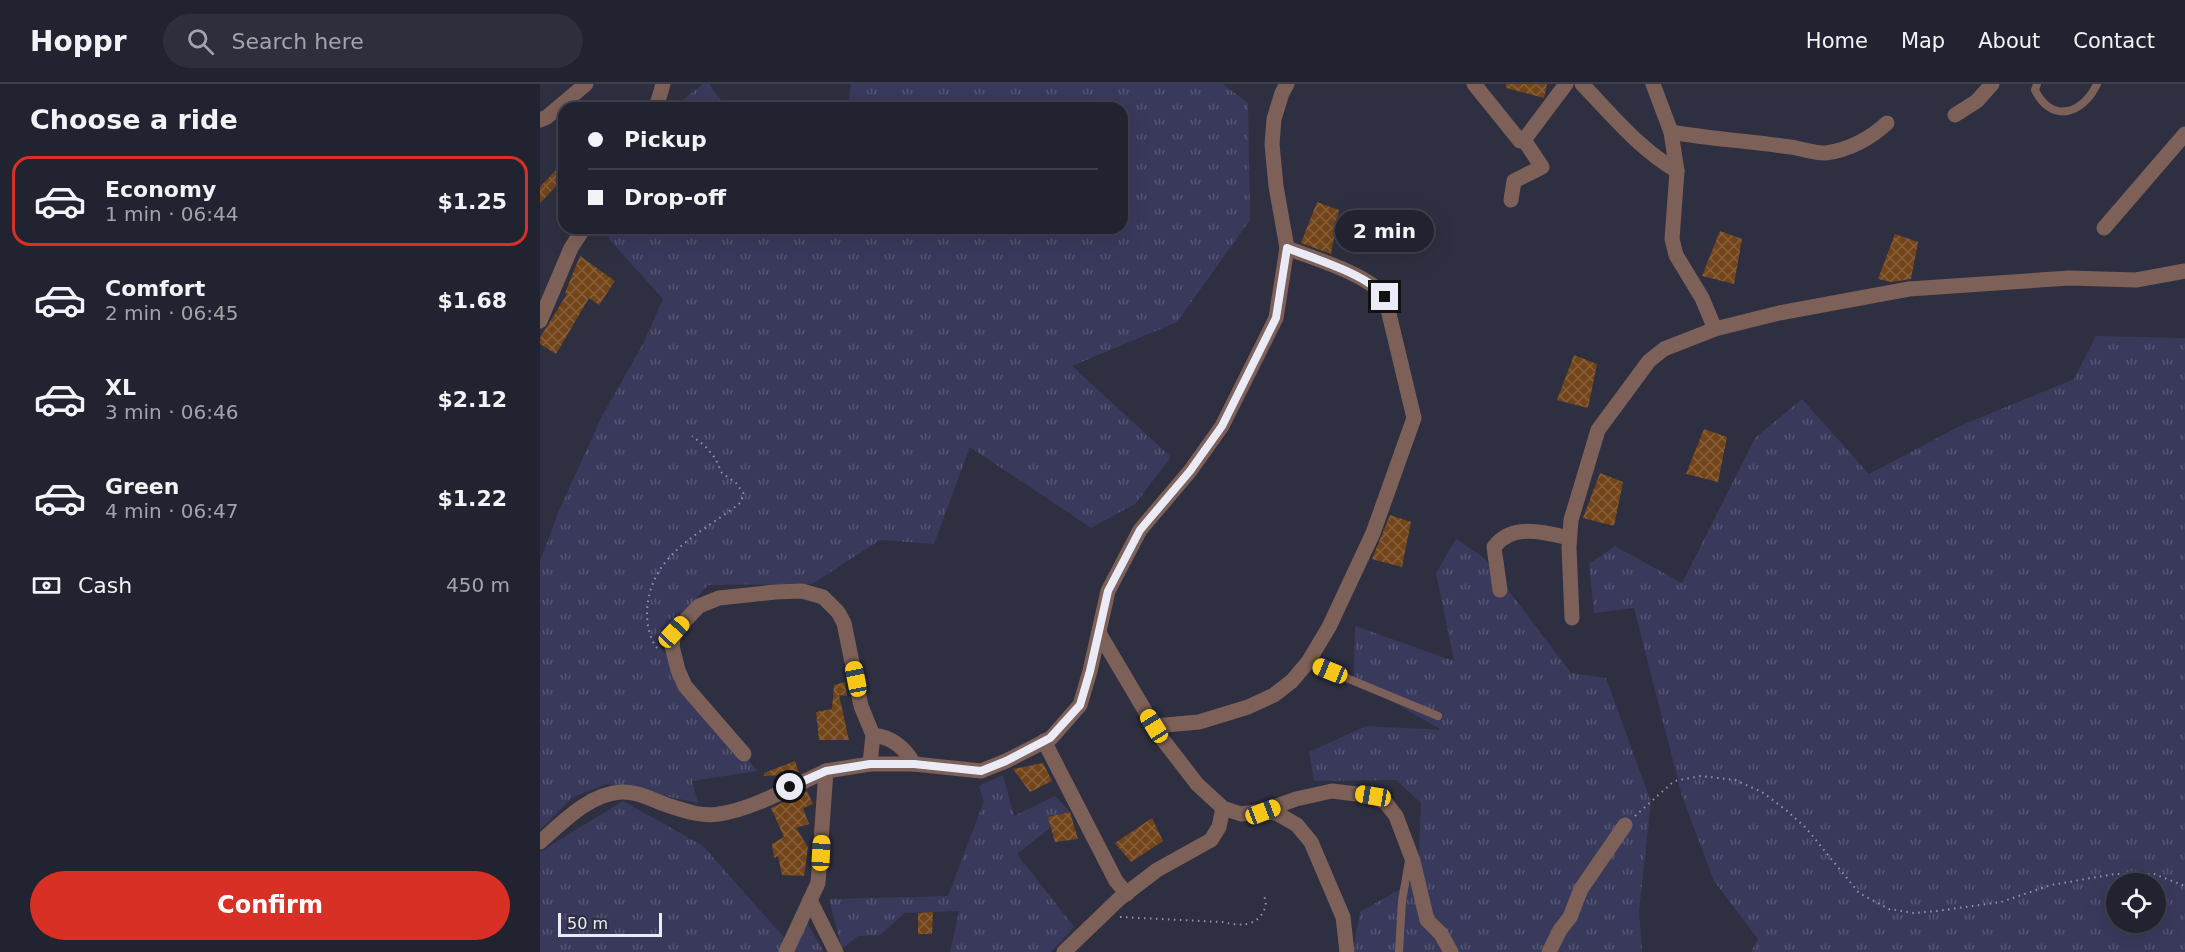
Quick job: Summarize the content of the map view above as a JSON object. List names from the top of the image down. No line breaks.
{"scale_bar":"50 m","page":{"header":"Hoppr","search":"Search here","nav":["Home","Map","About","Contact"],"heading":"Choose a ride","banner":["Pickup","Drop-off"],"list":[{"name":"Economy","note":"1 min · 06:44","value":"$1.25"},{"name":"Comfort","note":"2 min · 06:45","value":"$1.68"},{"name":"XL","note":"3 min · 06:46","value":"$2.12"},{"name":"Green","note":"4 min · 06:47","value":"$1.22"}],"bubble":"2 min","pay":["Cash","450 m"],"buttons":"Confirm","scale":"50 m"}}
